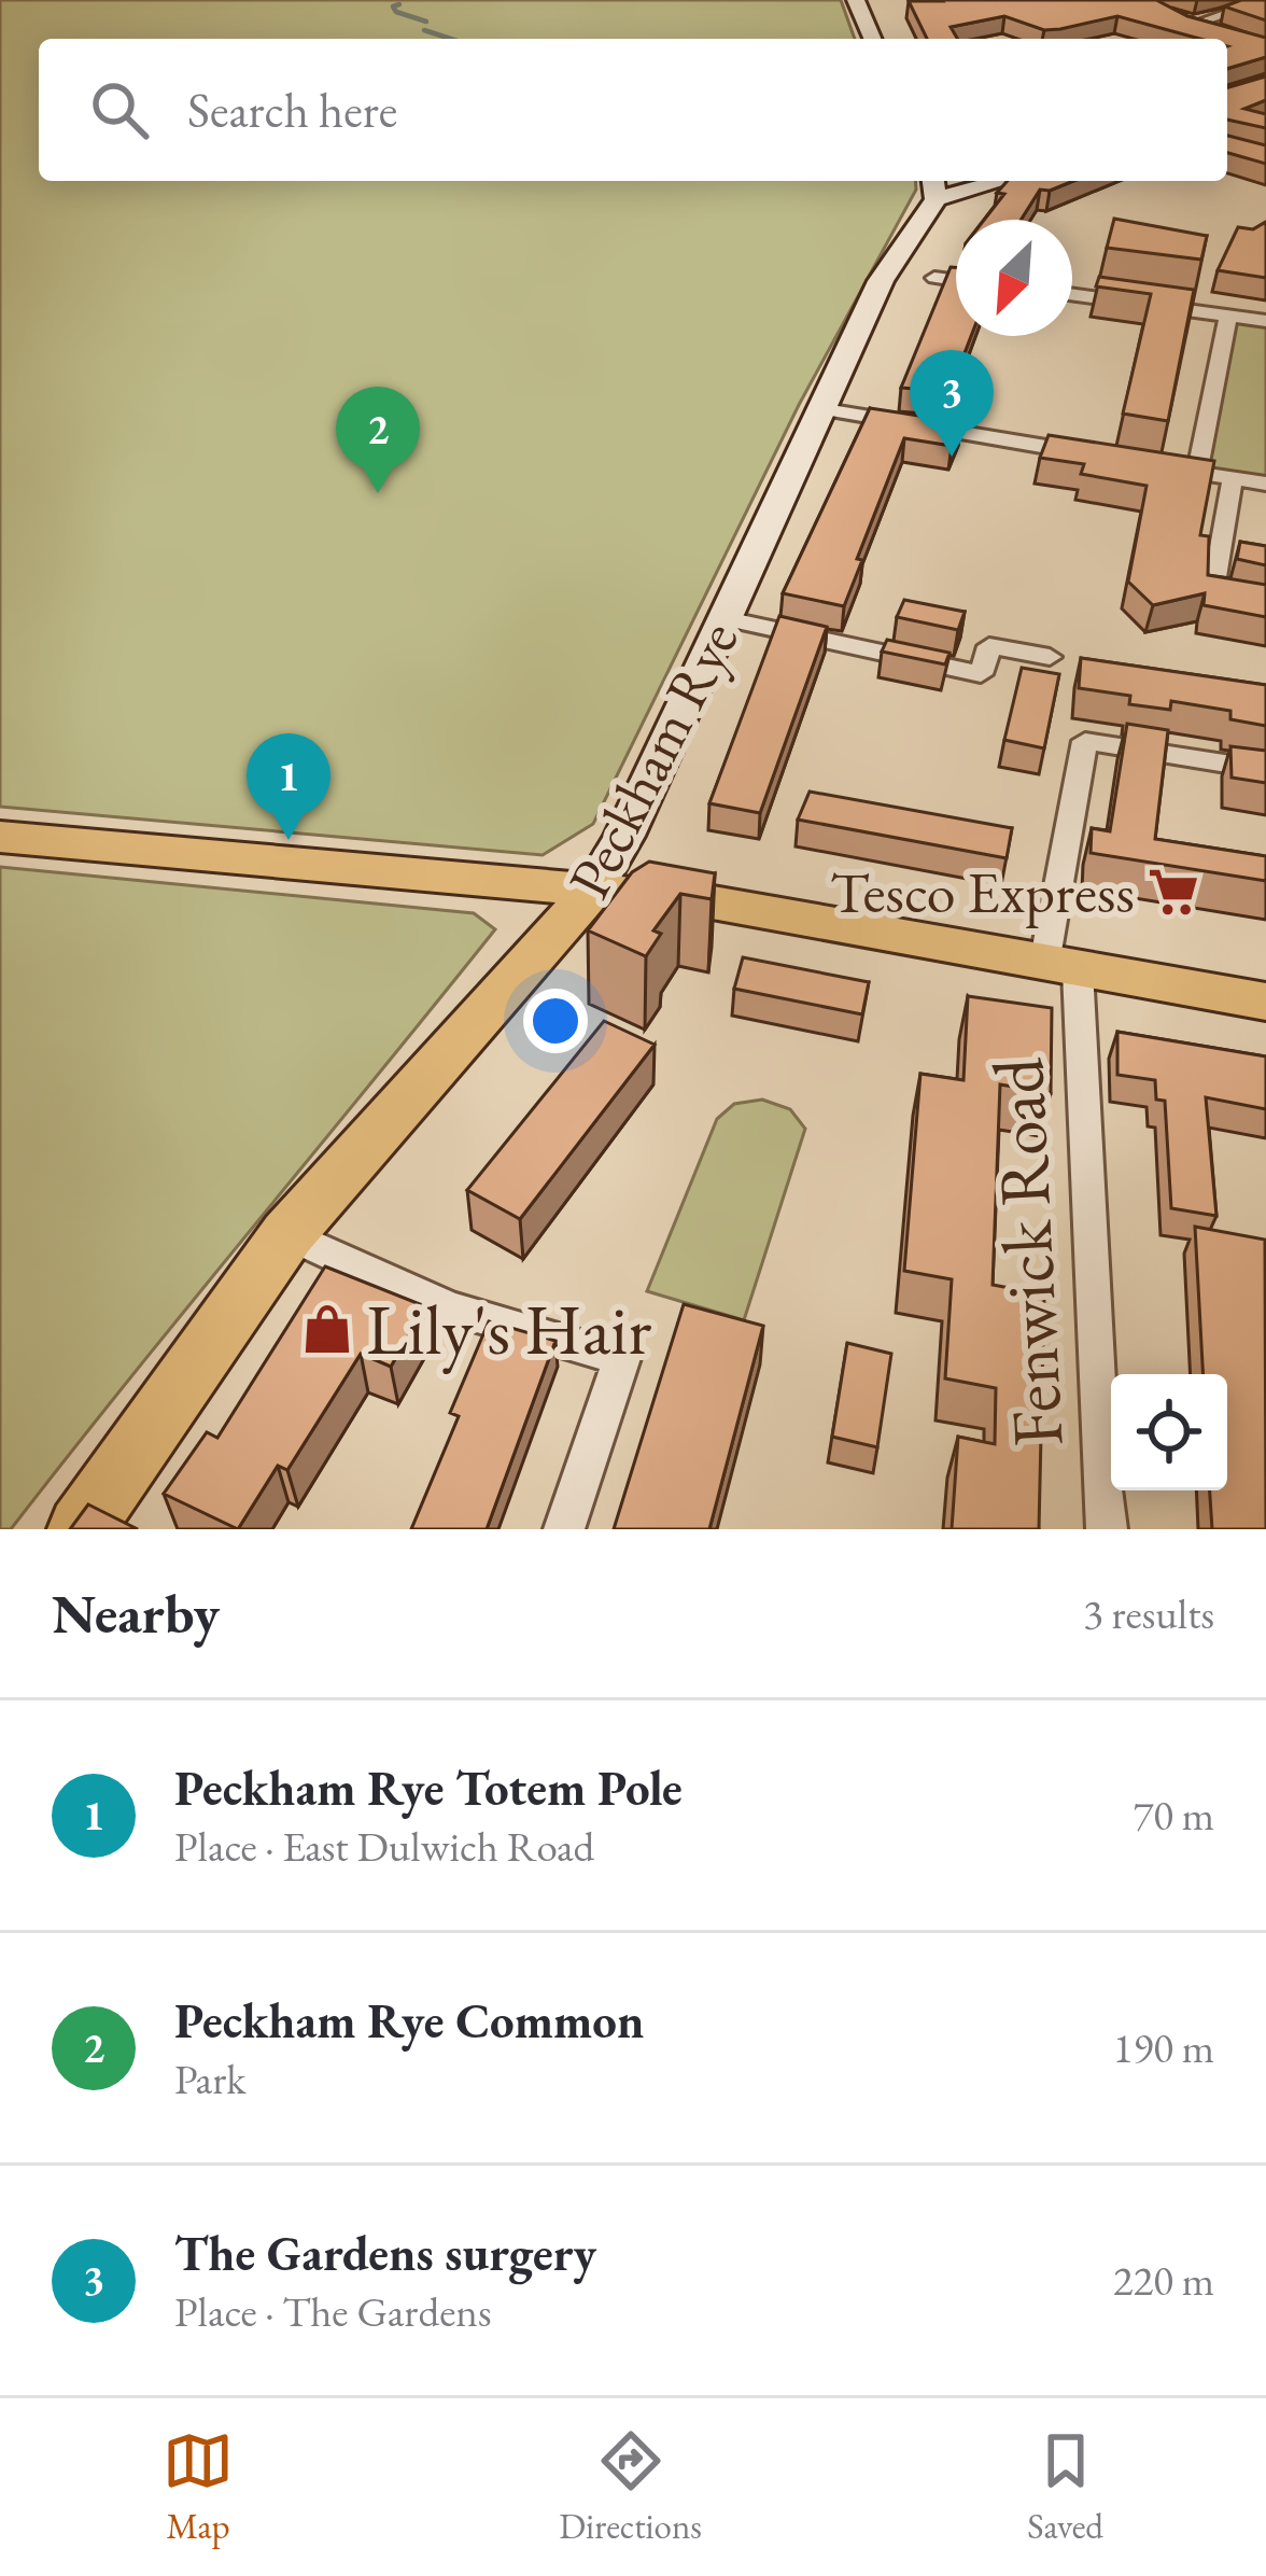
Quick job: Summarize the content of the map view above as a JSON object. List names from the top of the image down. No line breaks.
{"streets":{"main road":["Peckham Rye"],"street":["Fenwick Road"]},"places":{"supermarket":["Tesco Express"],"shop":["Lily's Hair"]},"north":"bottom left","page":{"search":"Search here","pins":["3","2","1"],"heading":["Nearby","3 results"],"list":[{"mark":"1","name":"Peckham Rye Totem Pole","note":"Place · East Dulwich Road","value":"70 m"},{"mark":"2","name":"Peckham Rye Common","note":"Park","value":"190 m"},{"mark":"3","name":"The Gardens surgery","note":"Place · The Gardens","value":"220 m"}],"nav":["Map","Directions","Saved"]}}
